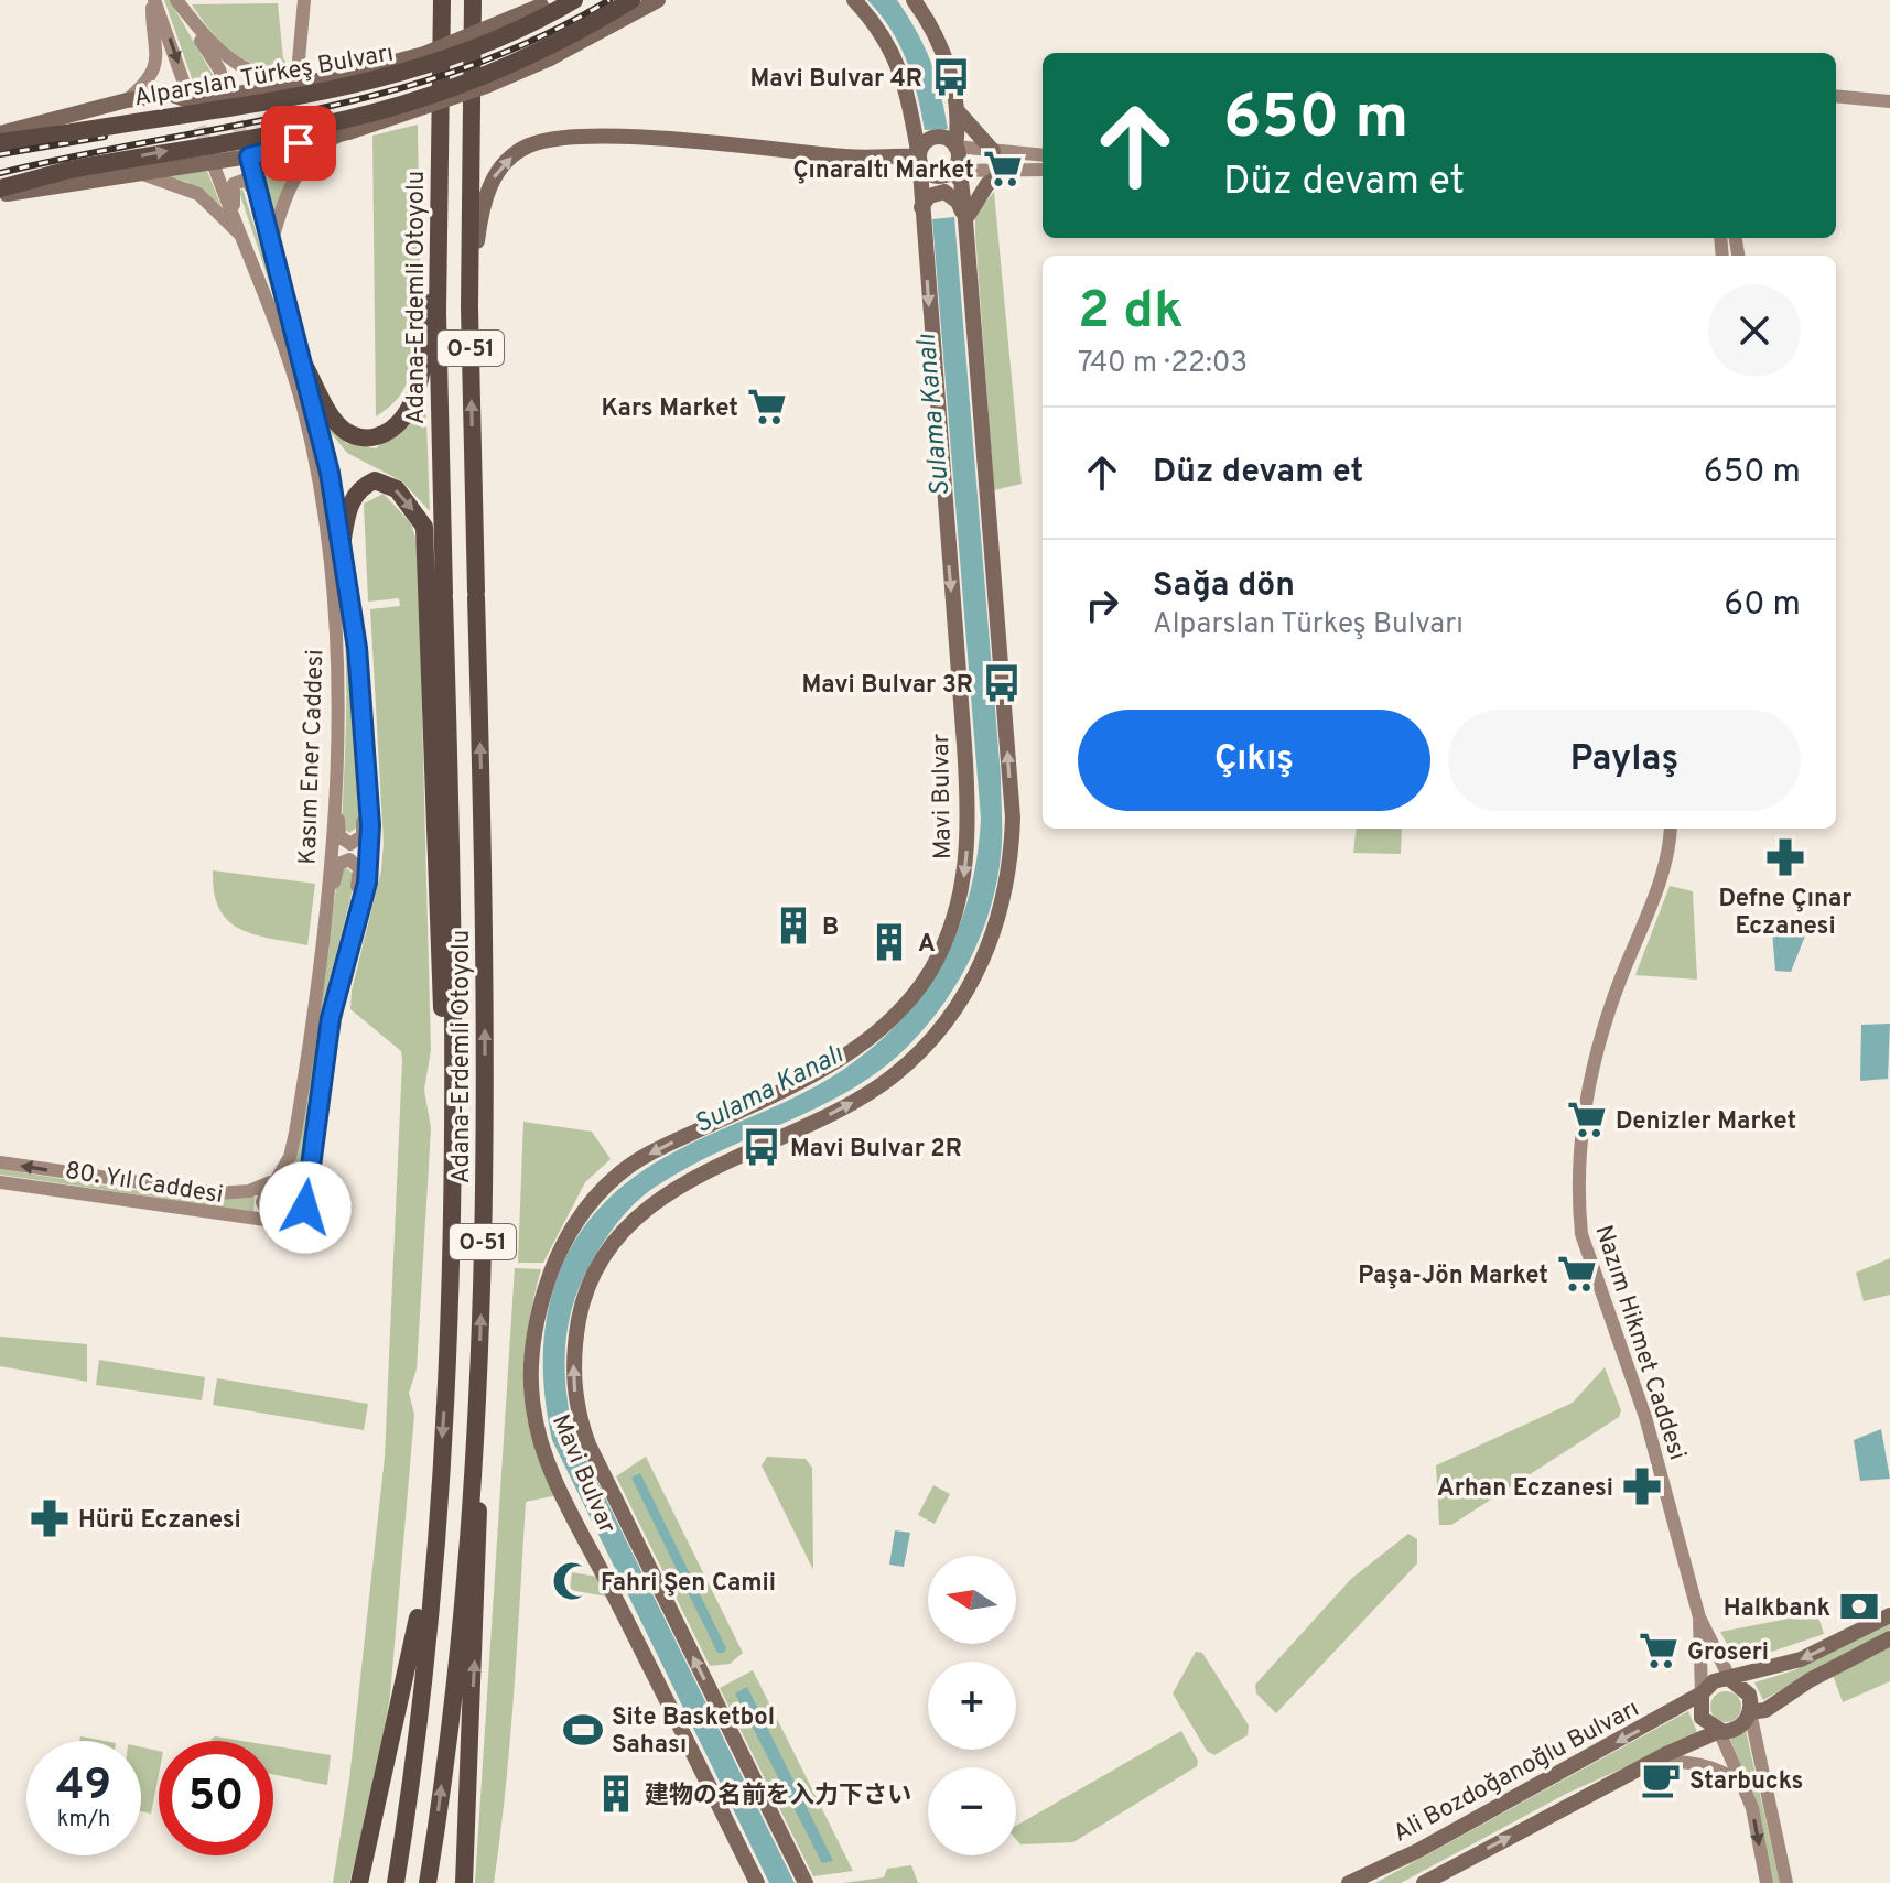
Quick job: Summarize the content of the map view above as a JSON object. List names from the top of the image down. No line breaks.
{"streets":{"highway":["Alparslan Türkeş Bulvarı","Adana-Erdemli Otoyolu","O-51"],"main road":["Kasım Ener Caddesi","Mavi Bulvar","80. Yıl Caddesi","Nazım Hikmet Caddesi","Ali Bozdoğanoğlu Bulvarı"]},"crossings":[["Kasım Ener Caddesi","80. Yıl Caddesi"]],"water":["Sulama Kanalı"],"places":{"bus stop":["Mavi Bulvar 4R","Mavi Bulvar 3R","Mavi Bulvar 2R"],"supermarket":["Çınaraltı Market","Kars Market","Denizler Market","Paşa-Jön Market","Groseri"],"pharmacy":["Defne Çınar Eczanesi","Arhan Eczanesi","Hürü Eczanesi"],"building":["B","A","建物の名前を入力下さい"],"mosque":["Fahri Şen Camii"],"bank":["Halkbank"],"sports":["Site Basketbol Sahası"],"cafe":["Starbucks"]},"north":"left","page":{"turn":["650 m","Düz devam et"],"heading":["2 dk","740 m · 22:03"],"list":[{"name":"Düz devam et","value":"650 m"},{"name":"Sağa dön","note":"Alparslan Türkeş Bulvarı","value":"60 m"}],"buttons":["Çıkış","Paylaş"],"map_buttons":["+","−"],"speed":"49 km/h","limit":"50"}}
